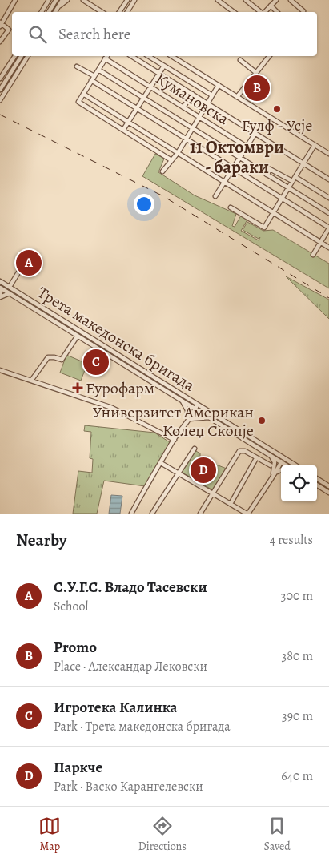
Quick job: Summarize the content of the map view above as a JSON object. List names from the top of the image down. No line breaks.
{"streets":{"street":["Кумановска","Трета македонска бригада"]},"districts":["11 Октомври - бараки"],"places":{"other":["Гулф - Усје","Универзитет Американ Колеџ Скопје"],"health":["Еурофарм"]},"page":{"search":"Search here","pins":["B","A","C","D"],"heading":["Nearby","4 results"],"list":[{"mark":"A","name":"С.У.Г.С. Владо Тасевски","note":"School","value":"300 m"},{"mark":"B","name":"Promo","note":"Place · Александар Лековски","value":"380 m"},{"mark":"C","name":"Игротека Калинка","note":"Park · Трета македонска бригада","value":"390 m"},{"mark":"D","name":"Паркче","note":"Park · Васко Карангелевски","value":"640 m"}],"nav":["Map","Directions","Saved"]}}
